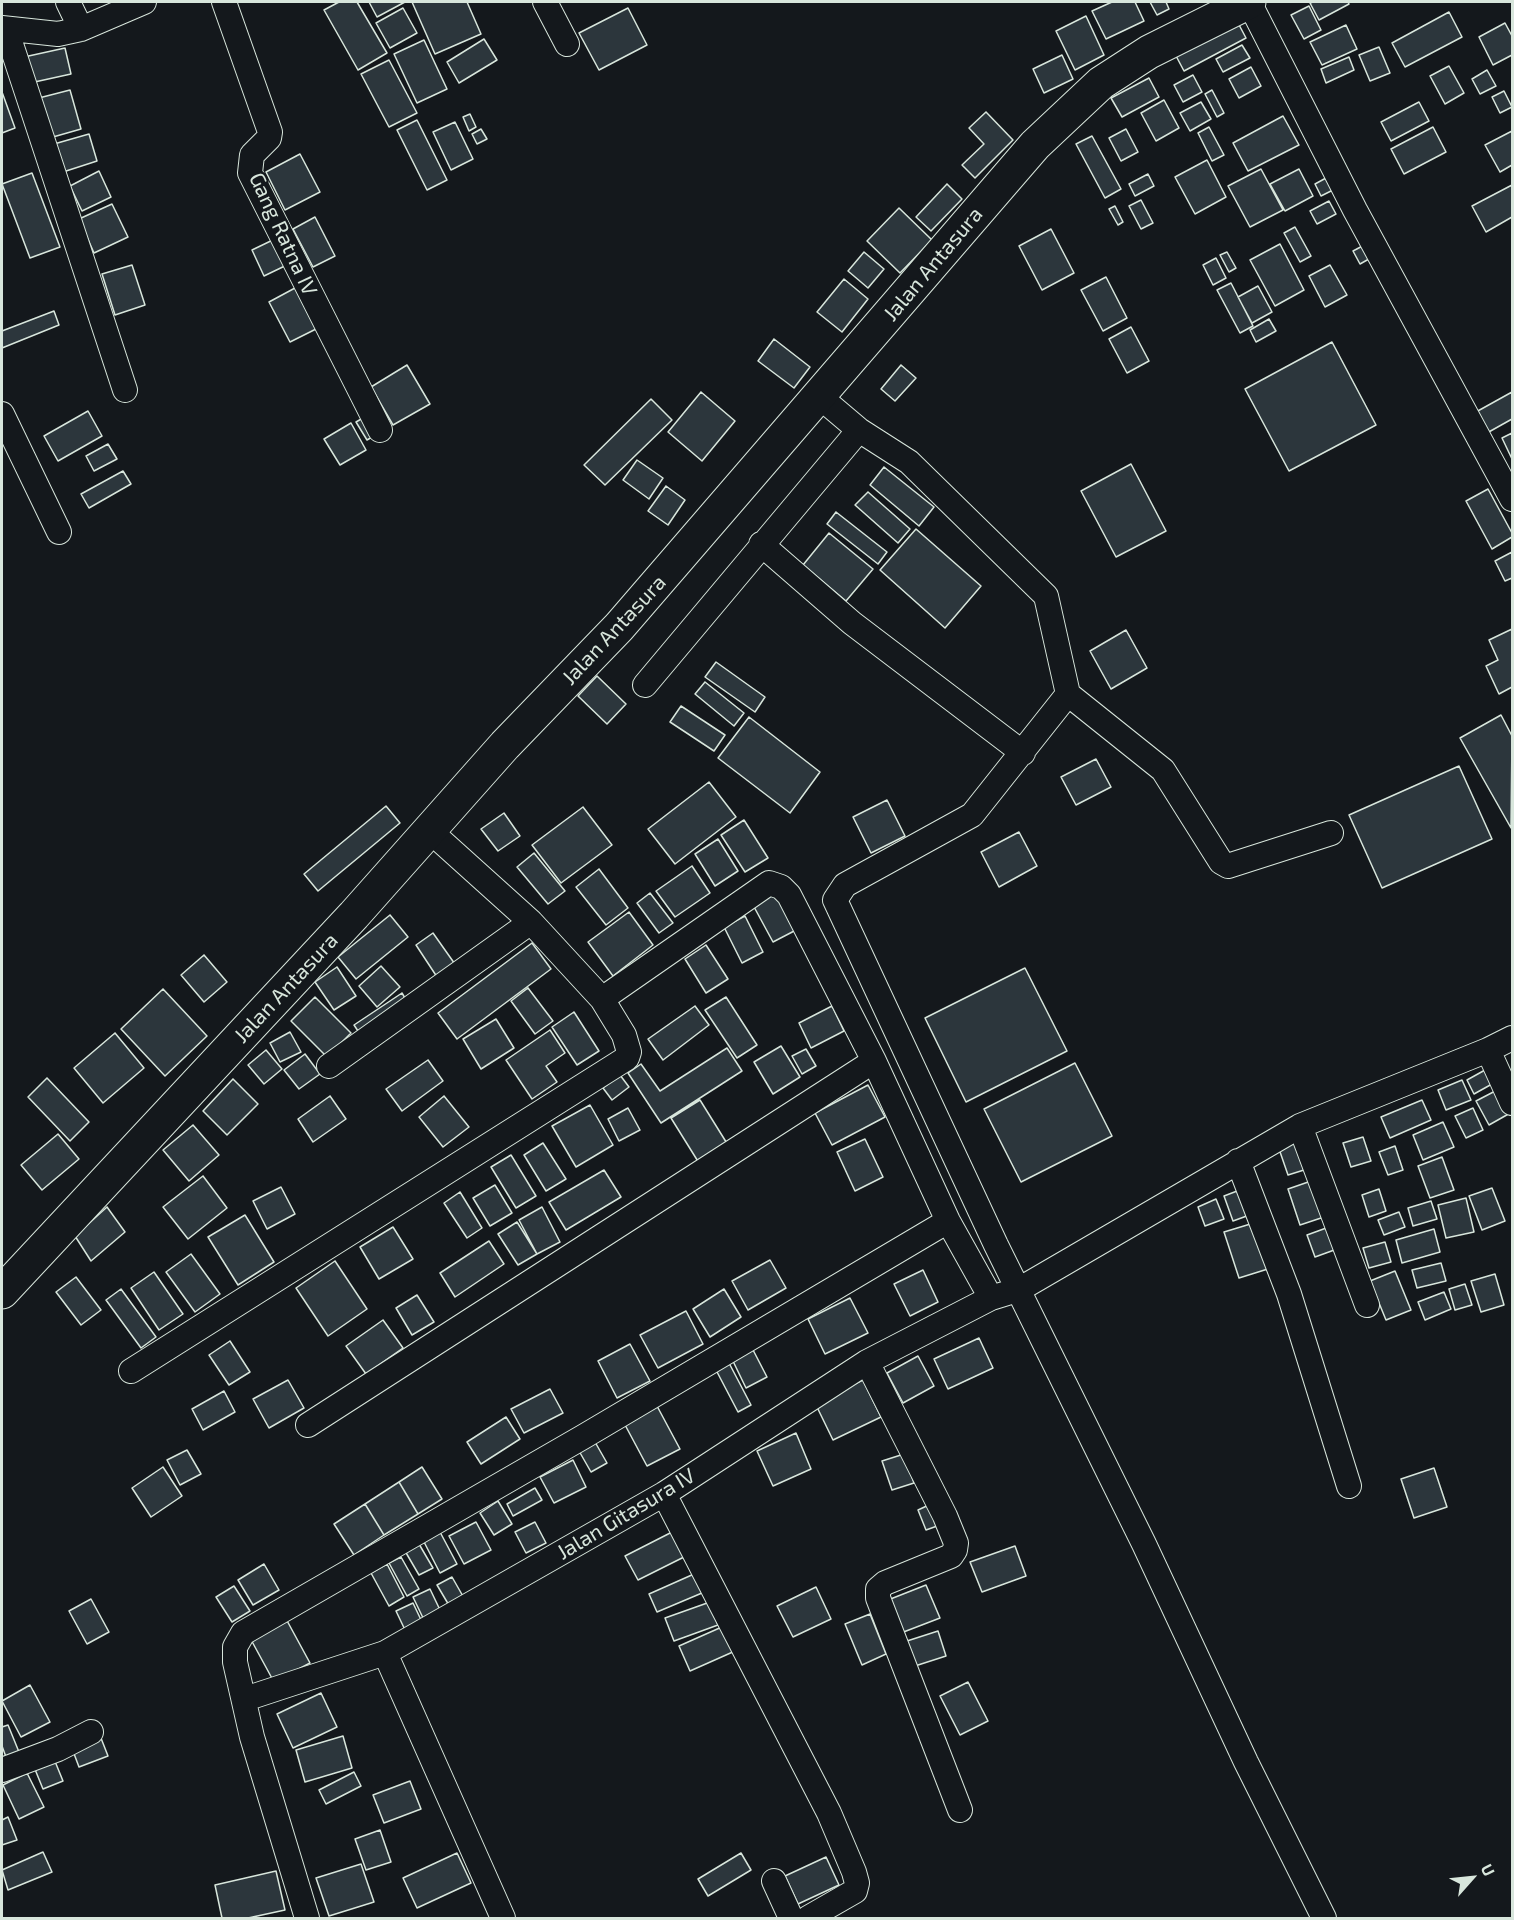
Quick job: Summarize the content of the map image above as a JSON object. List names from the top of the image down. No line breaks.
{"streets":{"main road":["Jalan Antasura"],"street":["Gang Ratna IV","Jalan Gitasura IV"]},"north":"top right"}
